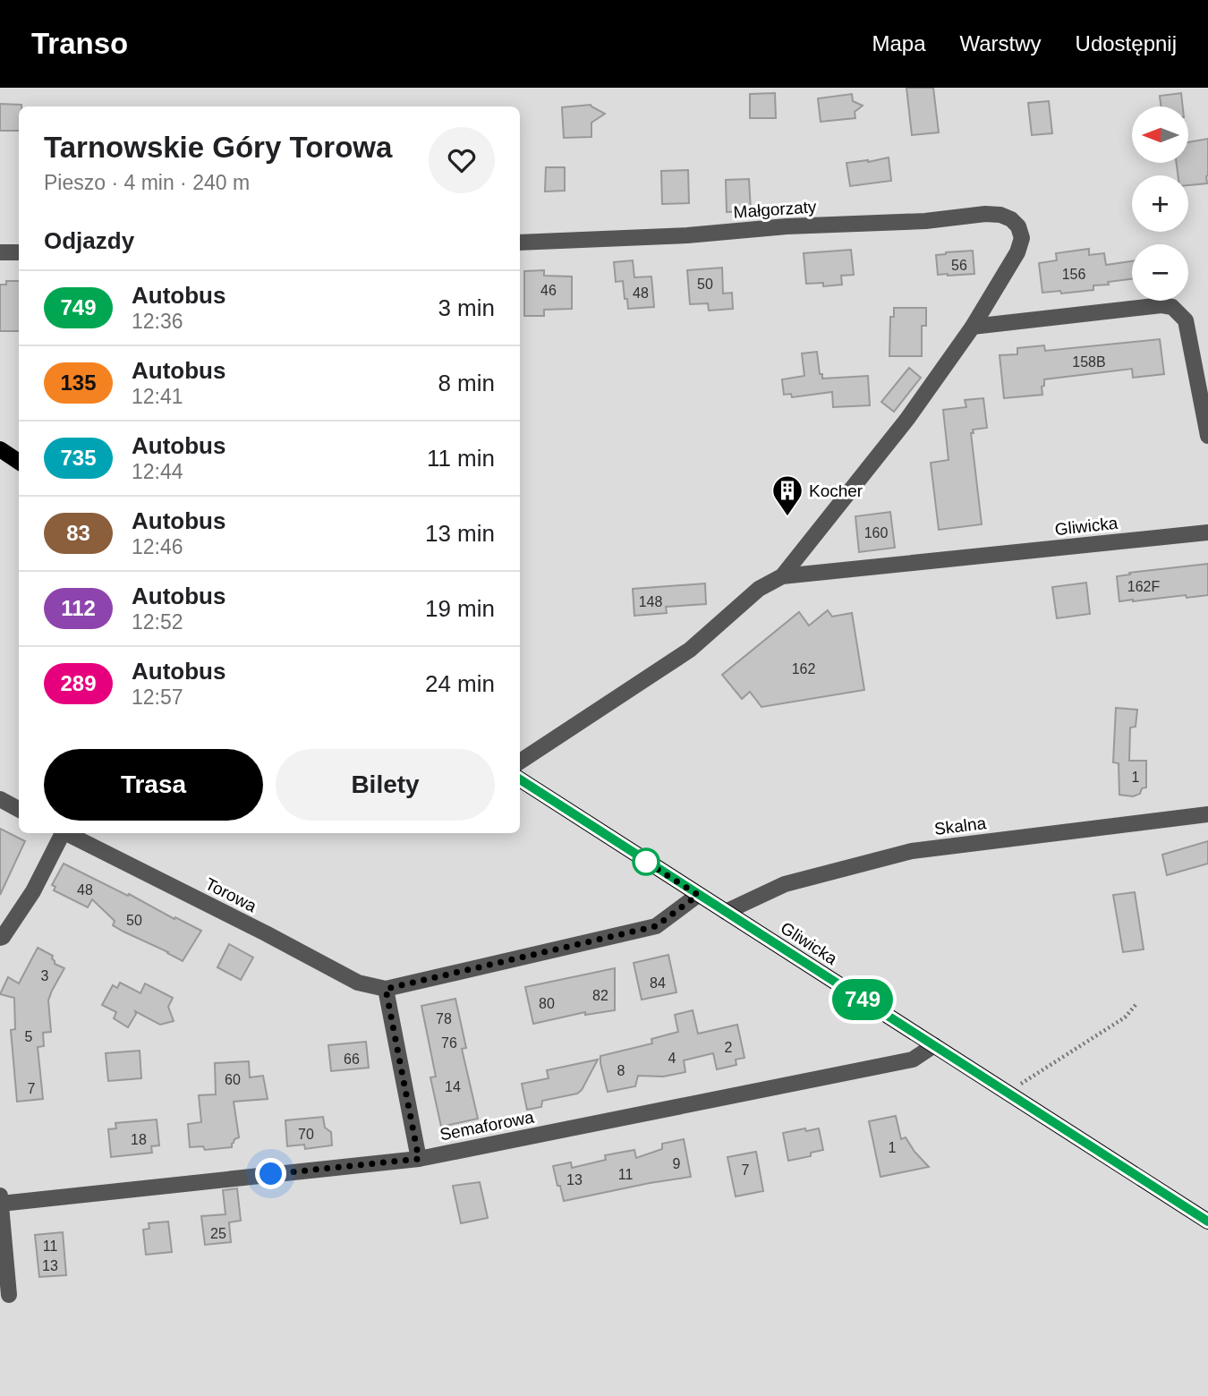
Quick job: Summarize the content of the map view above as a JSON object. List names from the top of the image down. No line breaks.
{"streets":{"main road":["Gliwicka"],"street":["Małgorzaty","Skalna","Torowa","Semaforowa"]},"crossings":[["Małgorzaty","Gliwicka"],["Gliwicka","Skalna"],["Gliwicka","Torowa"],["Gliwicka","Semaforowa"]],"places":{"building":["Kocher"]},"lines":["bus line 749"],"house_numbers":["56","156","50","46","48","158B","160","162F","148","162","1","48","50","3","84","82","80","78","5","76","2","4","66","8","60","14","7","70","18","1","9","7","11","13","25","11","13"],"north":"left","page":{"header":"Transo","nav":["Mapa","Warstwy","Udostępnij"],"on_map":"749","map_buttons":["+","−"],"heading":[["Tarnowskie Góry Torowa","Pieszo · 4 min · 240 m"],"Odjazdy"],"list":[{"mark":"749","name":"Autobus","note":"12:36","value":"3 min"},{"mark":"135","name":"Autobus","note":"12:41","value":"8 min"},{"mark":"735","name":"Autobus","note":"12:44","value":"11 min"},{"mark":"83","name":"Autobus","note":"12:46","value":"13 min"},{"mark":"112","name":"Autobus","note":"12:52","value":"19 min"},{"mark":"289","name":"Autobus","note":"12:57","value":"24 min"}],"buttons":["Trasa","Bilety"]}}
